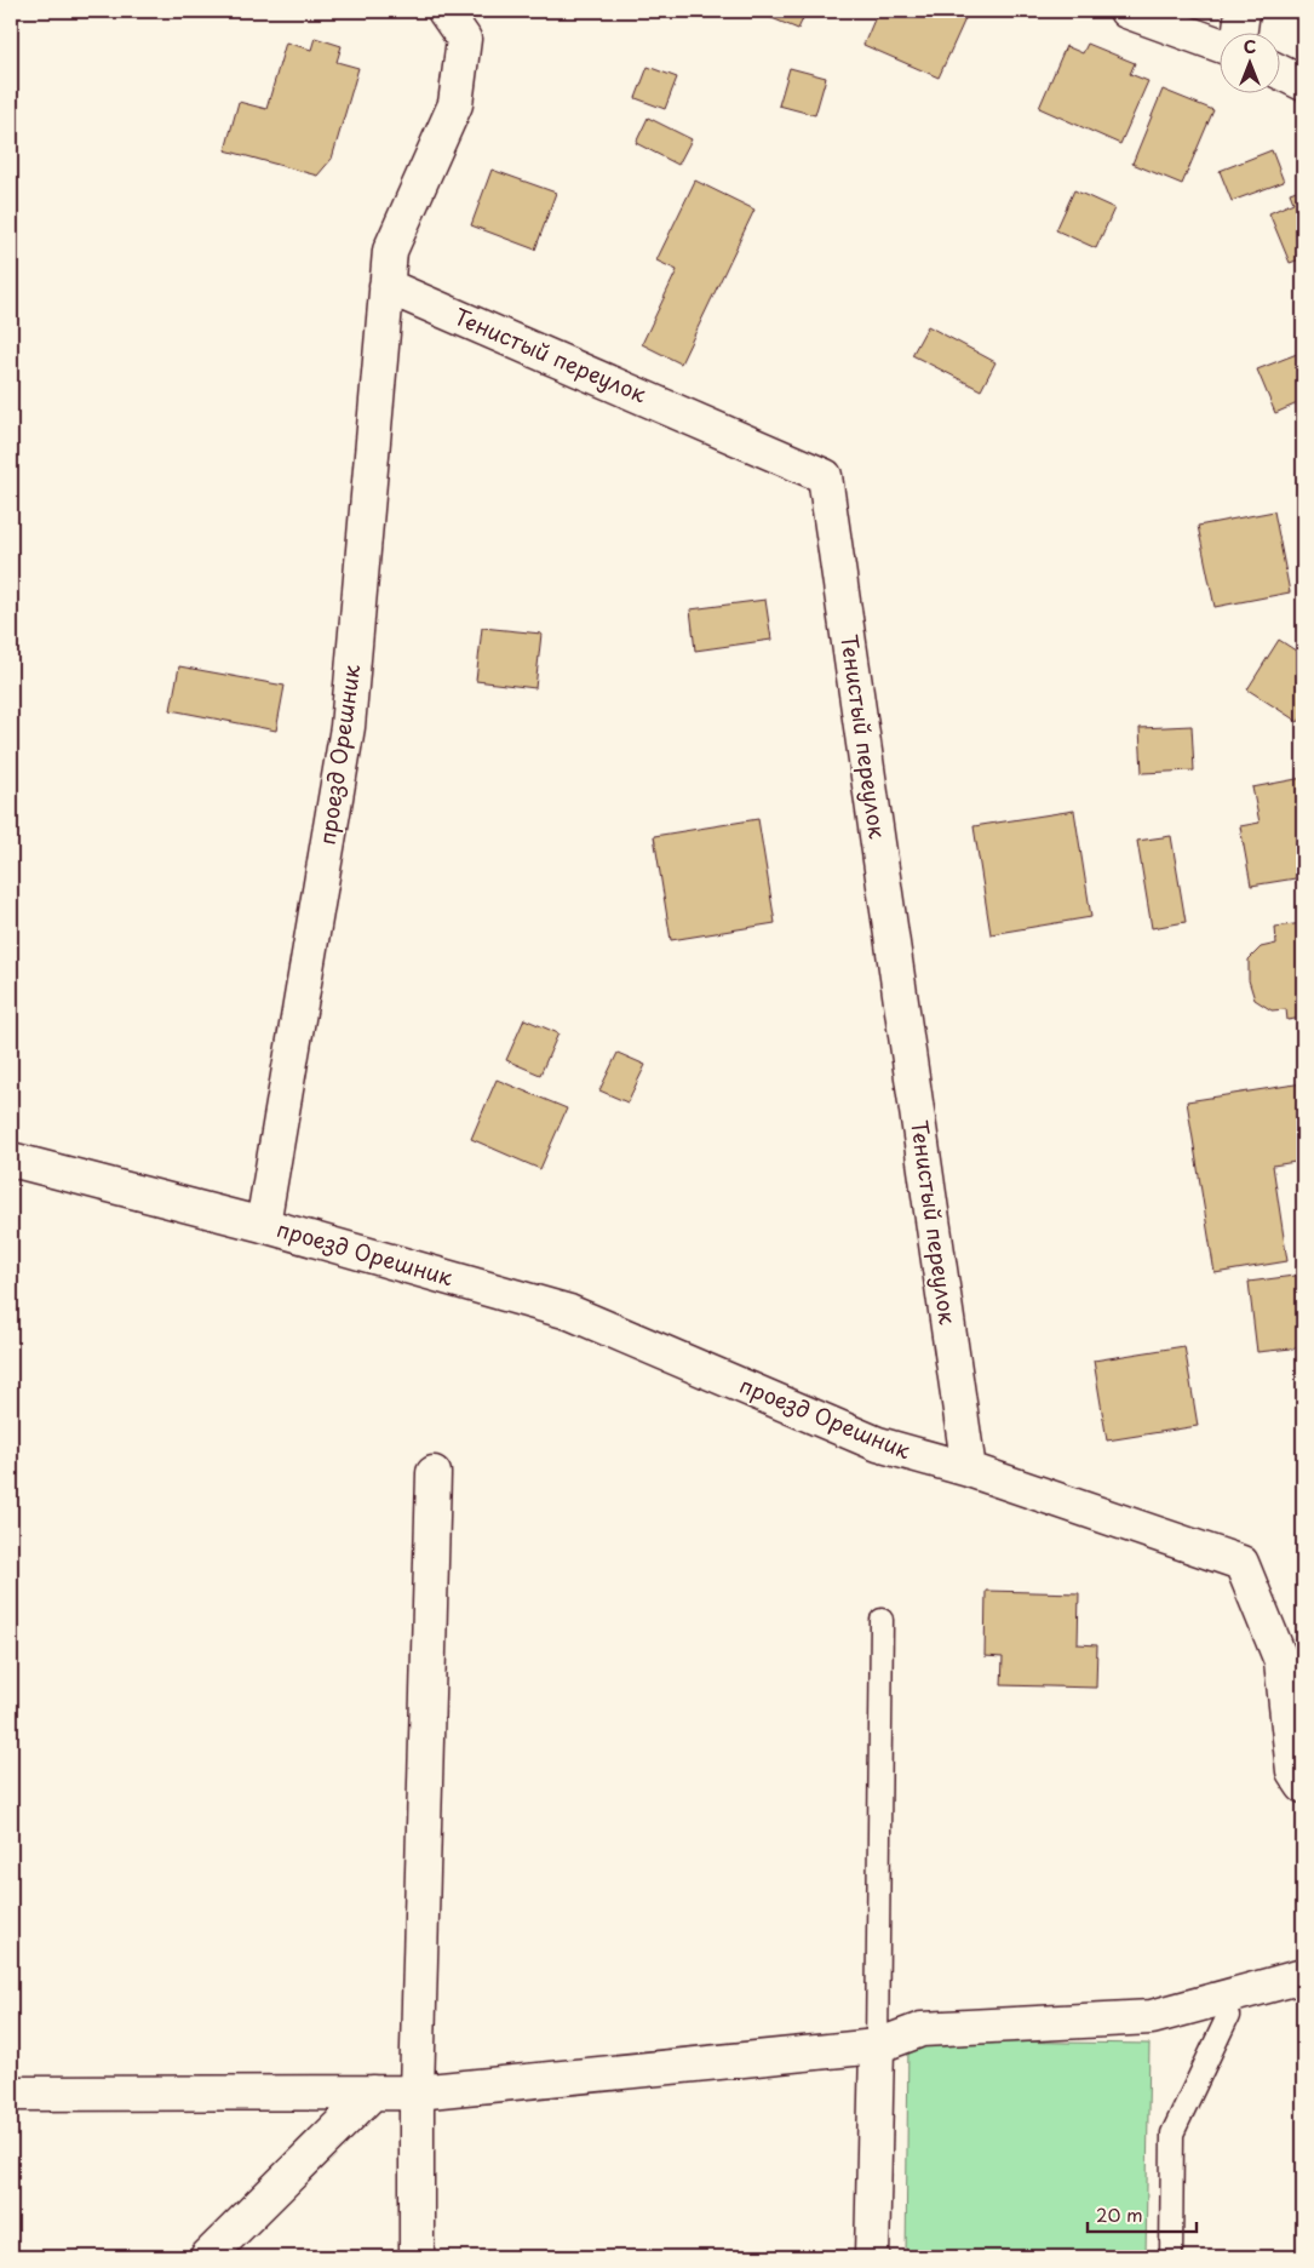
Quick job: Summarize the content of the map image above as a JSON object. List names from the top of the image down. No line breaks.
{"streets":{"street":["Тенистый переулок","проезд Орешник"]},"crossings":[["Тенистый переулок","проезд Орешник"]],"scale_bar":"20 m","north":"top"}
